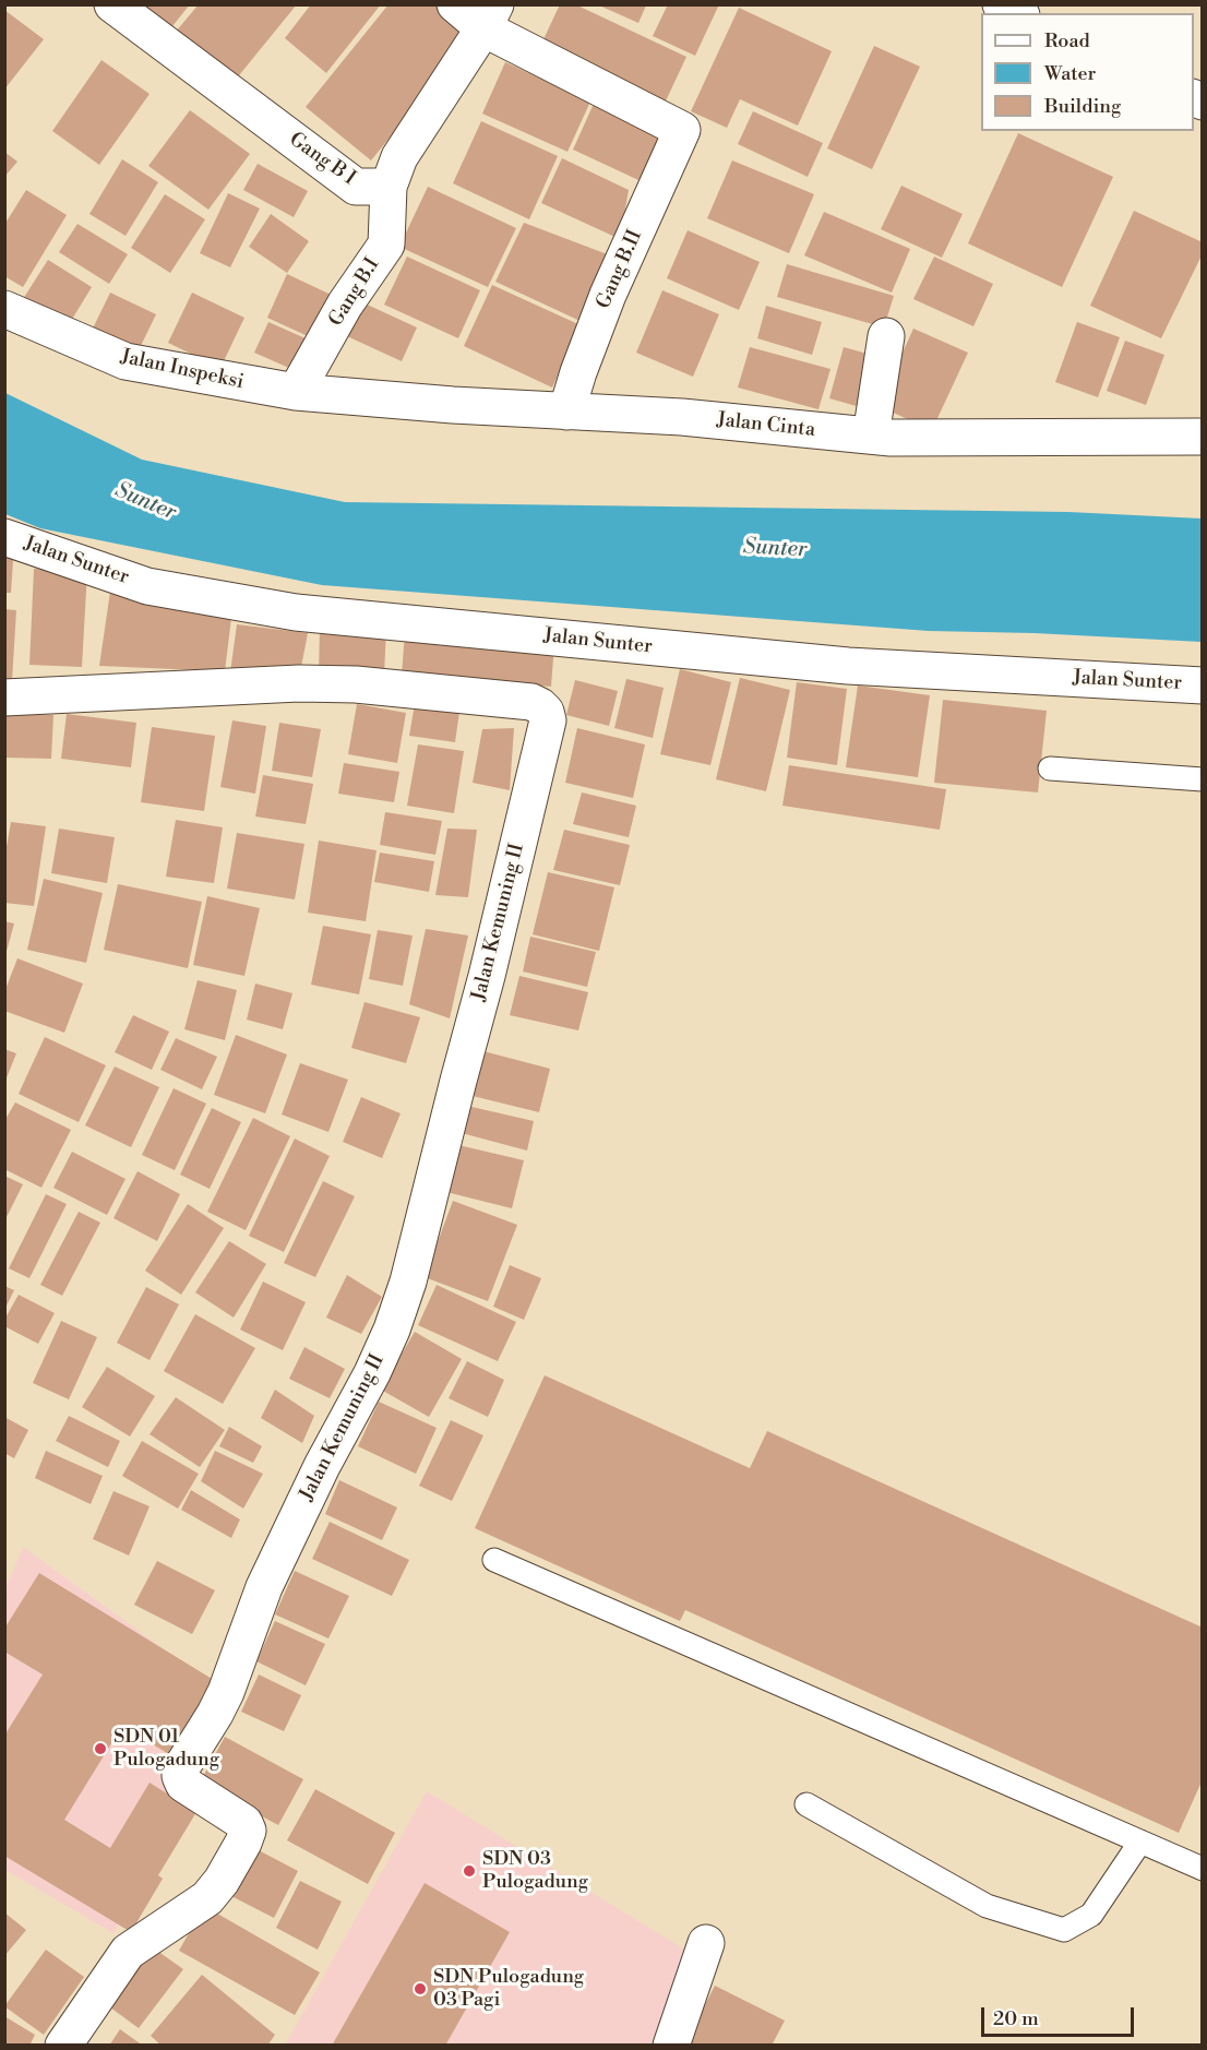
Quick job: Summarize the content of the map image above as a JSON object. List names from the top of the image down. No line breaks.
{"streets":{"street":["Gang B I","Gang B.II","Gang B.I","Jalan Inspeksi","Jalan Cinta","Jalan Sunter","Jalan Kemuning II"]},"crossings":[["Gang B I","Gang B.I"],["Gang B.II","Jalan Cinta"],["Gang B.I","Jalan Inspeksi"],["Gang B.I","Jalan Cinta"],["Jalan Inspeksi","Jalan Cinta"]],"water":["Sunter"],"places":["SDN 01 Pulogadung","SDN 03 Pulogadung","SDN Pulogadung 03 Pagi"],"legend":["Road","Water","Building"],"scale_bar":"20 m"}
